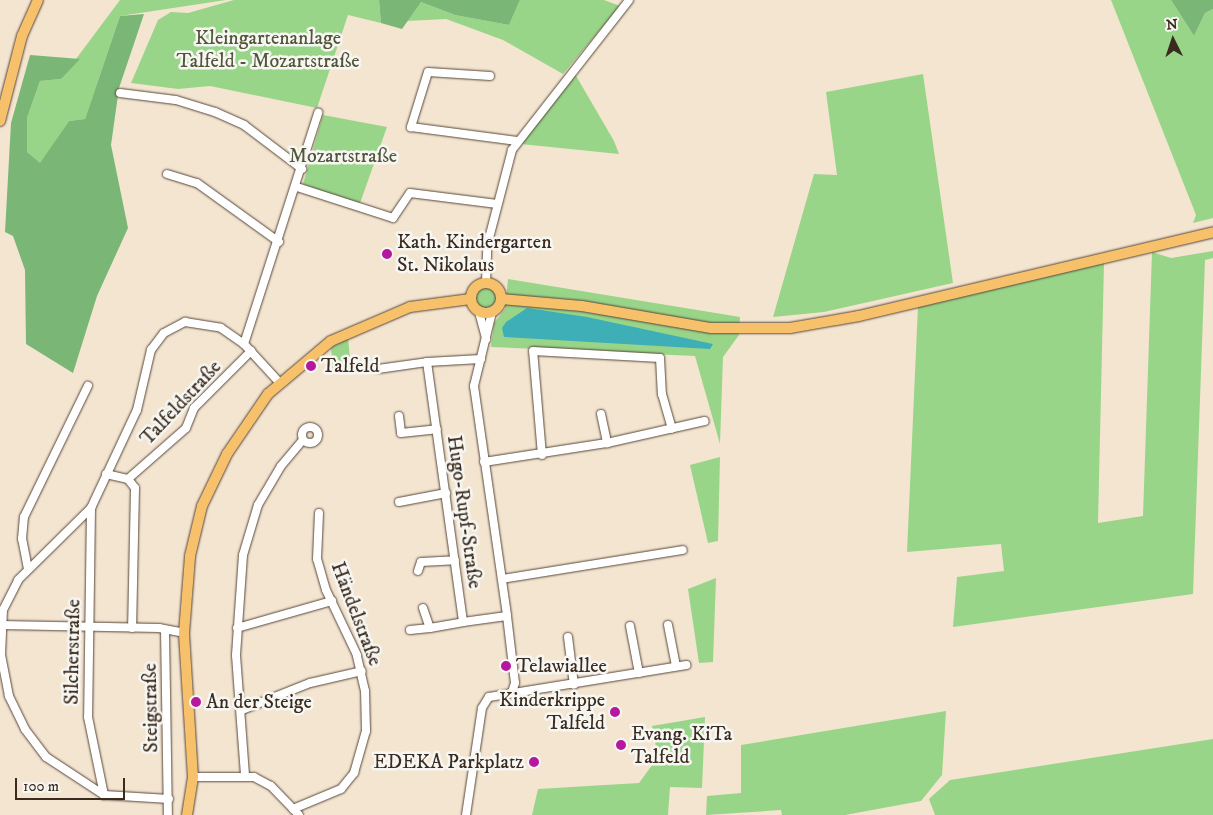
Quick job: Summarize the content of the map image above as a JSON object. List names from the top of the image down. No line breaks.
{"streets":{"street":["Talfeldstraße","Hugo-Rupf-Straße","Händelstraße","Silcherstraße","Steigstraße"]},"crossings":[["Talfeldstraße","Silcherstraße"],["Talfeldstraße","Steigstraße"]],"parks":["Kleingartenanlage Talfeld - Mozartstraße","Mozartstraße"],"places":["Kath. Kindergarten St. Nikolaus","Talfeld","Telawiallee","An der Steige","Kinderkrippe Talfeld","Evang. KiTa Talfeld","EDEKA Parkplatz"],"scale_bar":"100 m","north":"top"}
